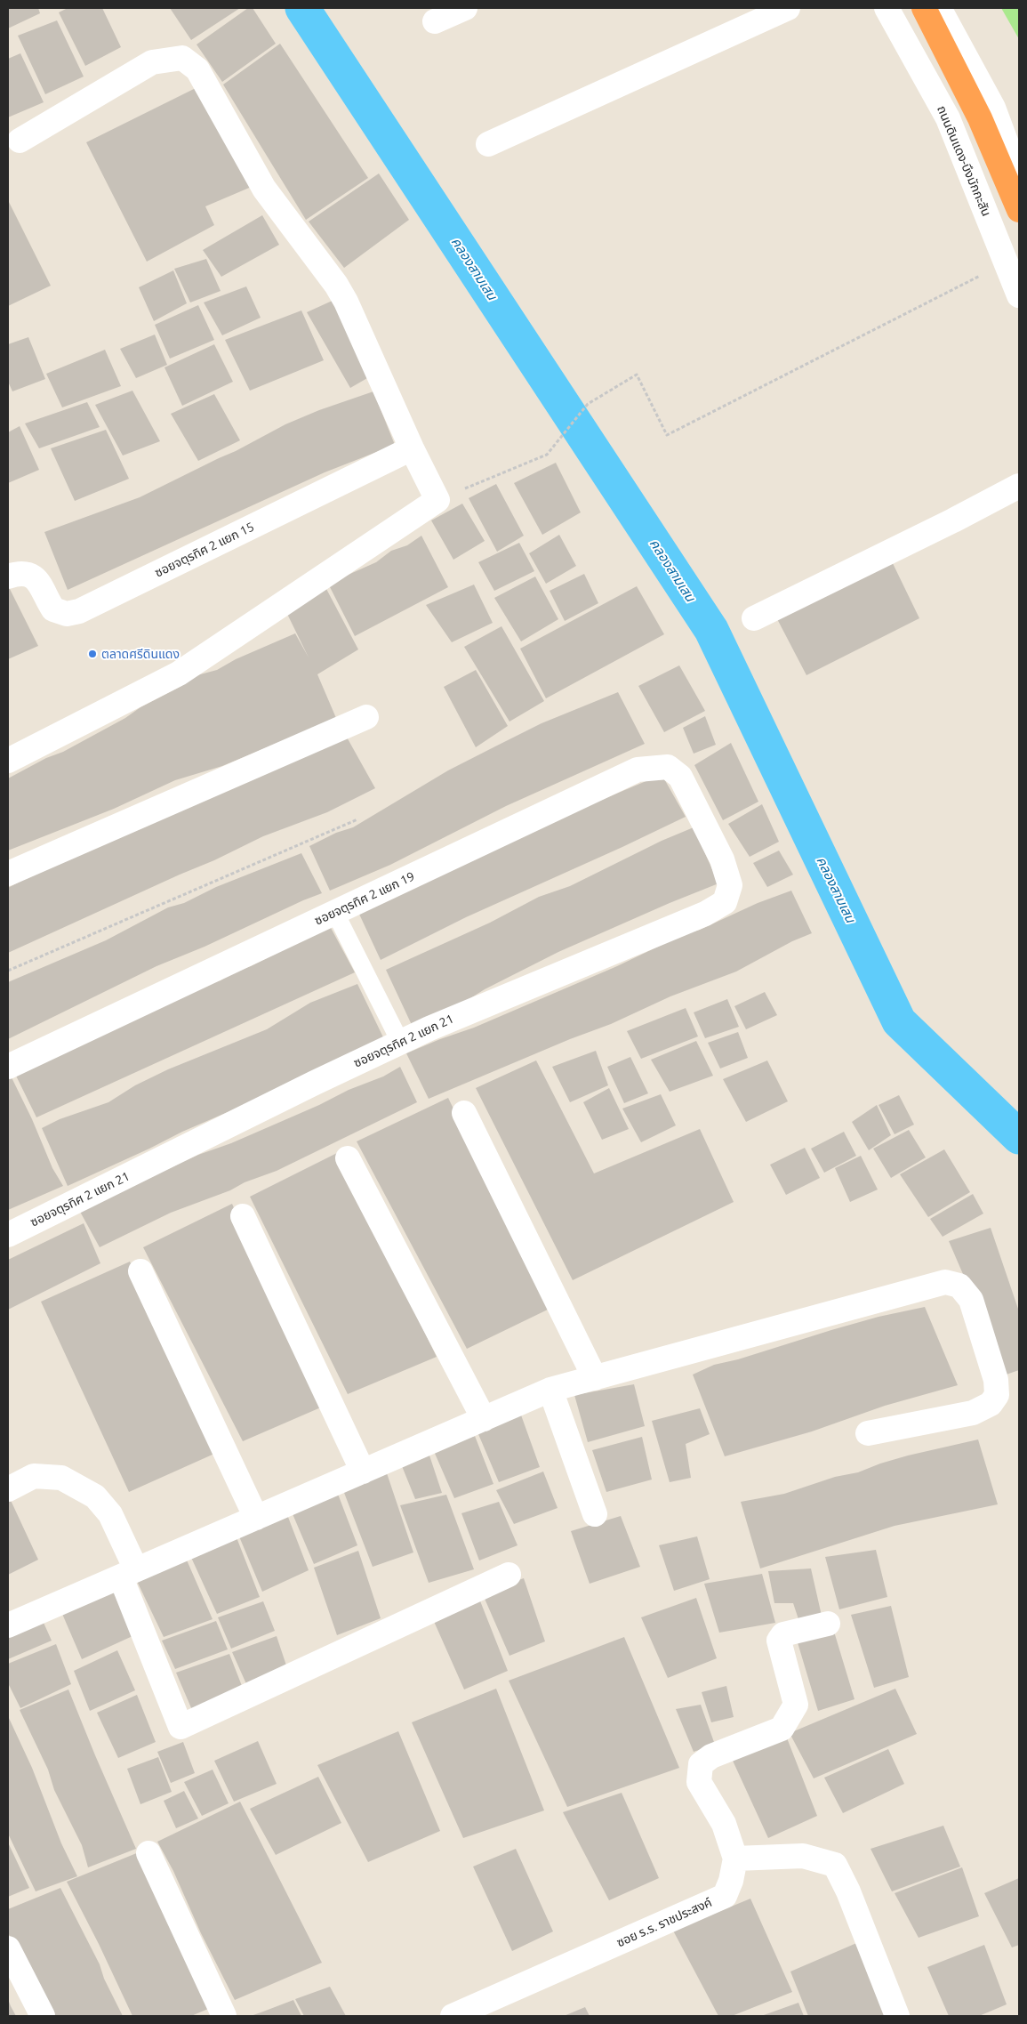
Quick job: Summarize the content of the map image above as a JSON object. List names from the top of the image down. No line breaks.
{"streets":{"street":["ถนนดินแดง-บึงมักกะสัน","ซอยจตุรทิศ 2 แยก 15","ซอยจตุรทิศ 2 แยก 19","ซอยจตุรทิศ 2 แยก 21","ซอย ร.ร. ราชประสงค์"]},"crossings":[["ซอยจตุรทิศ 2 แยก 19","ซอยจตุรทิศ 2 แยก 21"]],"water":["คลองสามเสน"],"places":["ตลาดศรีดินแดง"]}
